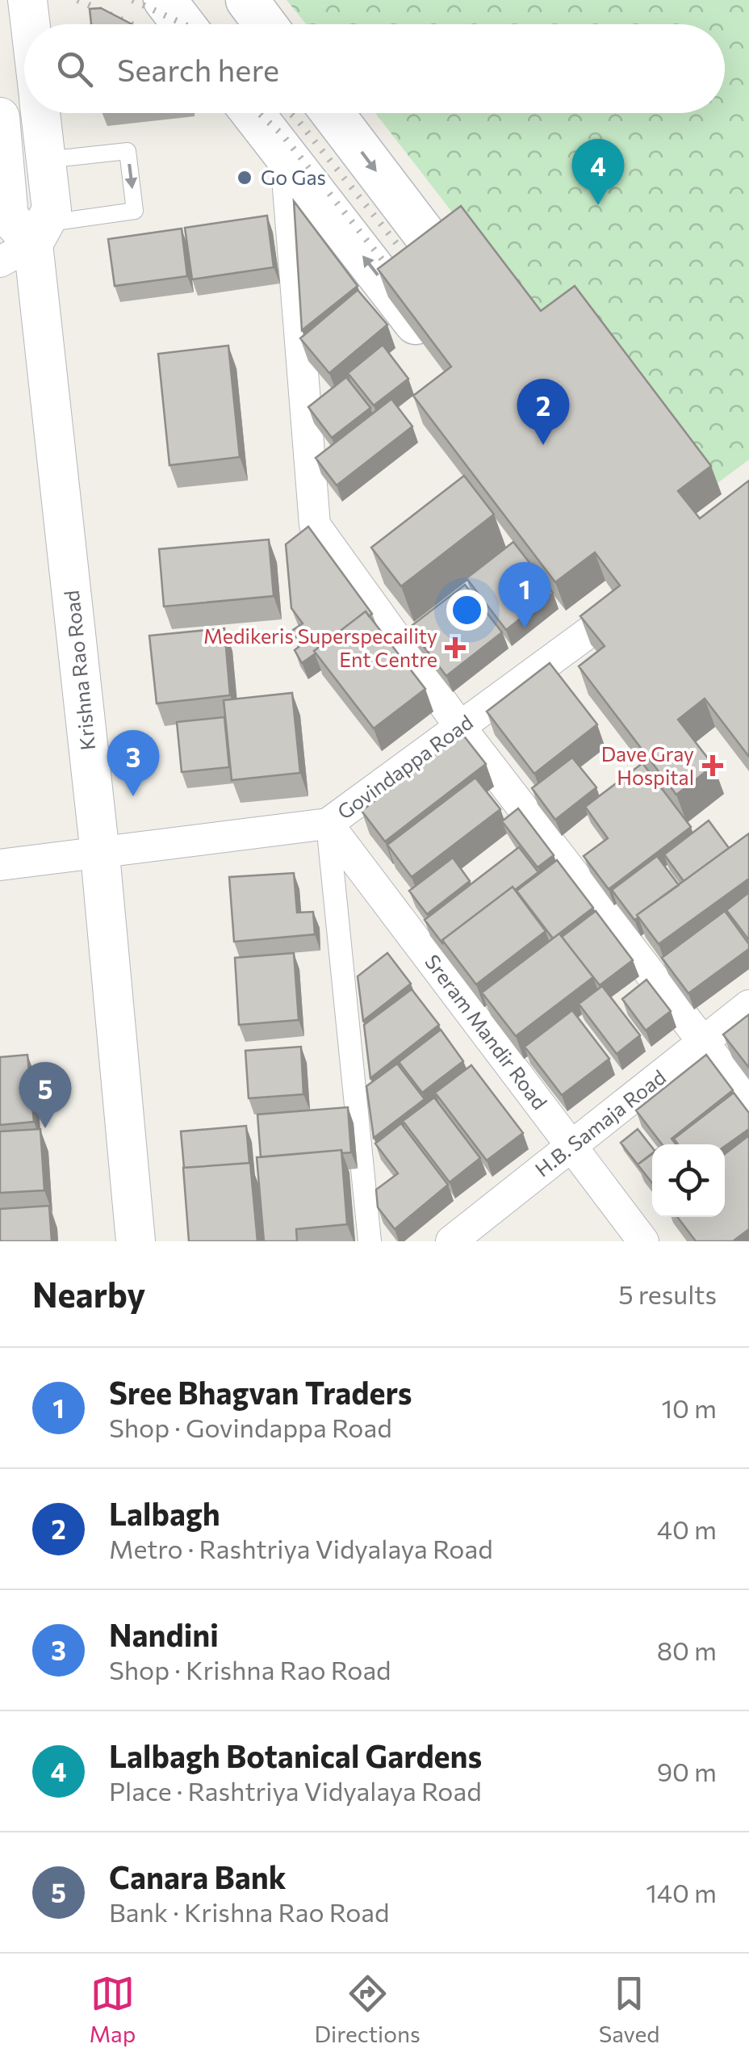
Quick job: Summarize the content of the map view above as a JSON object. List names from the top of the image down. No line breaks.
{"streets":{"street":["Krishna Rao Road","Govindappa Road","Sreram Mandir Road","H.B. Samaja Road"]},"crossings":[["Krishna Rao Road","Govindappa Road"],["Govindappa Road","Sreram Mandir Road"],["Sreram Mandir Road","H.B. Samaja Road"]],"places":{"other":["Go Gas"],"health":["Medikeris Superspecaility Ent Centre","Dave Gray Hospital"]},"page":{"search":"Search here","pins":["4","2","1","3","5"],"heading":["Nearby","5 results"],"list":[{"mark":"1","name":"Sree Bhagvan Traders","note":"Shop · Govindappa Road","value":"10 m"},{"mark":"2","name":"Lalbagh","note":"Metro · Rashtriya Vidyalaya Road","value":"40 m"},{"mark":"3","name":"Nandini","note":"Shop · Krishna Rao Road","value":"80 m"},{"mark":"4","name":"Lalbagh Botanical Gardens","note":"Place · Rashtriya Vidyalaya Road","value":"90 m"},{"mark":"5","name":"Canara Bank","note":"Bank · Krishna Rao Road","value":"140 m"}],"nav":["Map","Directions","Saved"]}}
